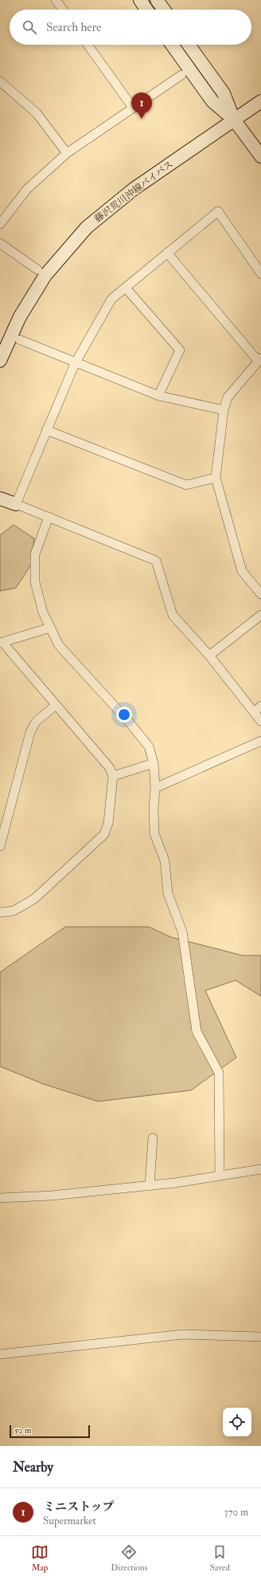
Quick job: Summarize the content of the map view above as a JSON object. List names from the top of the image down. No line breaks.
{"streets":{"street":["藤沢荒川沖線バイパス"]},"scale_bar":"50 m","page":{"search":"Search here","pins":"1","scale":"50 m","heading":"Nearby","list":[{"mark":"1","name":"ミニストップ","note":"Supermarket","value":"370 m"}],"nav":["Map","Directions","Saved"]}}
